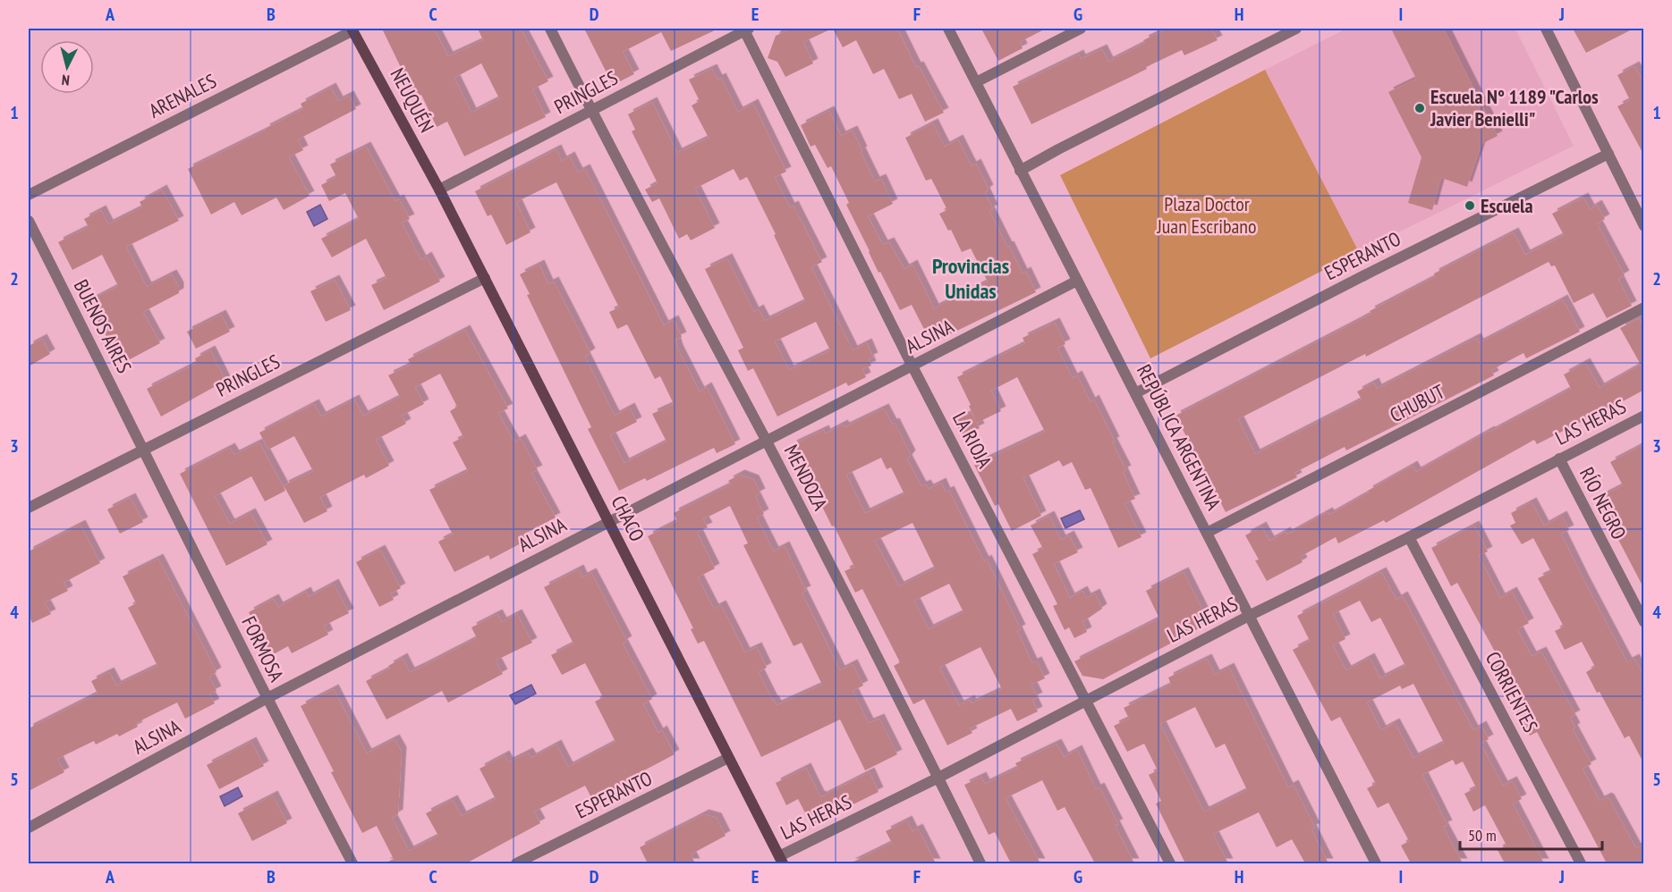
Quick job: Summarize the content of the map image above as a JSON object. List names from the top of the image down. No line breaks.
{"streets":{"main road":["NEUQUÉN","CHACO"],"street":["PRINGLES","ARENALES","ESPERANTO","BUENOS AIRES","ALSINA","CHUBUT","LAS HERAS","REPÚBLICA ARGENTINA","LA RIOJA","MENDOZA","RÍO NEGRO","FORMOSA","CORRIENTES"]},"crossings":[["PRINGLES","NEUQUÉN"],["PRINGLES","BUENOS AIRES"],["PRINGLES","LA RIOJA"],["PRINGLES","MENDOZA"],["PRINGLES","CHACO"],["PRINGLES","FORMOSA"],["ARENALES","NEUQUÉN"],["NEUQUÉN","CHACO"],["ESPERANTO","REPÚBLICA ARGENTINA"],["ESPERANTO","CHACO"],["BUENOS AIRES","FORMOSA"],["ALSINA","REPÚBLICA ARGENTINA"],["ALSINA","LA RIOJA"],["ALSINA","MENDOZA"],["ALSINA","CHACO"],["ALSINA","FORMOSA"],["CHUBUT","REPÚBLICA ARGENTINA"],["LAS HERAS","REPÚBLICA ARGENTINA"],["LAS HERAS","LA RIOJA"],["LAS HERAS","MENDOZA"],["LAS HERAS","RÍO NEGRO"],["LAS HERAS","CHACO"],["LAS HERAS","CORRIENTES"]],"districts":["Provincias Unidas"],"parks":["Plaza Doctor Juan Escribano"],"places":["Escuela N° 1189 \"Carlos Javier Benielli\"","Escuela"],"scale_bar":"50 m","north":"bottom","grid":{"columns":["A","B","C","D","E","F","G","H","I","J"],"rows":["1","2","3","4","5"]}}
